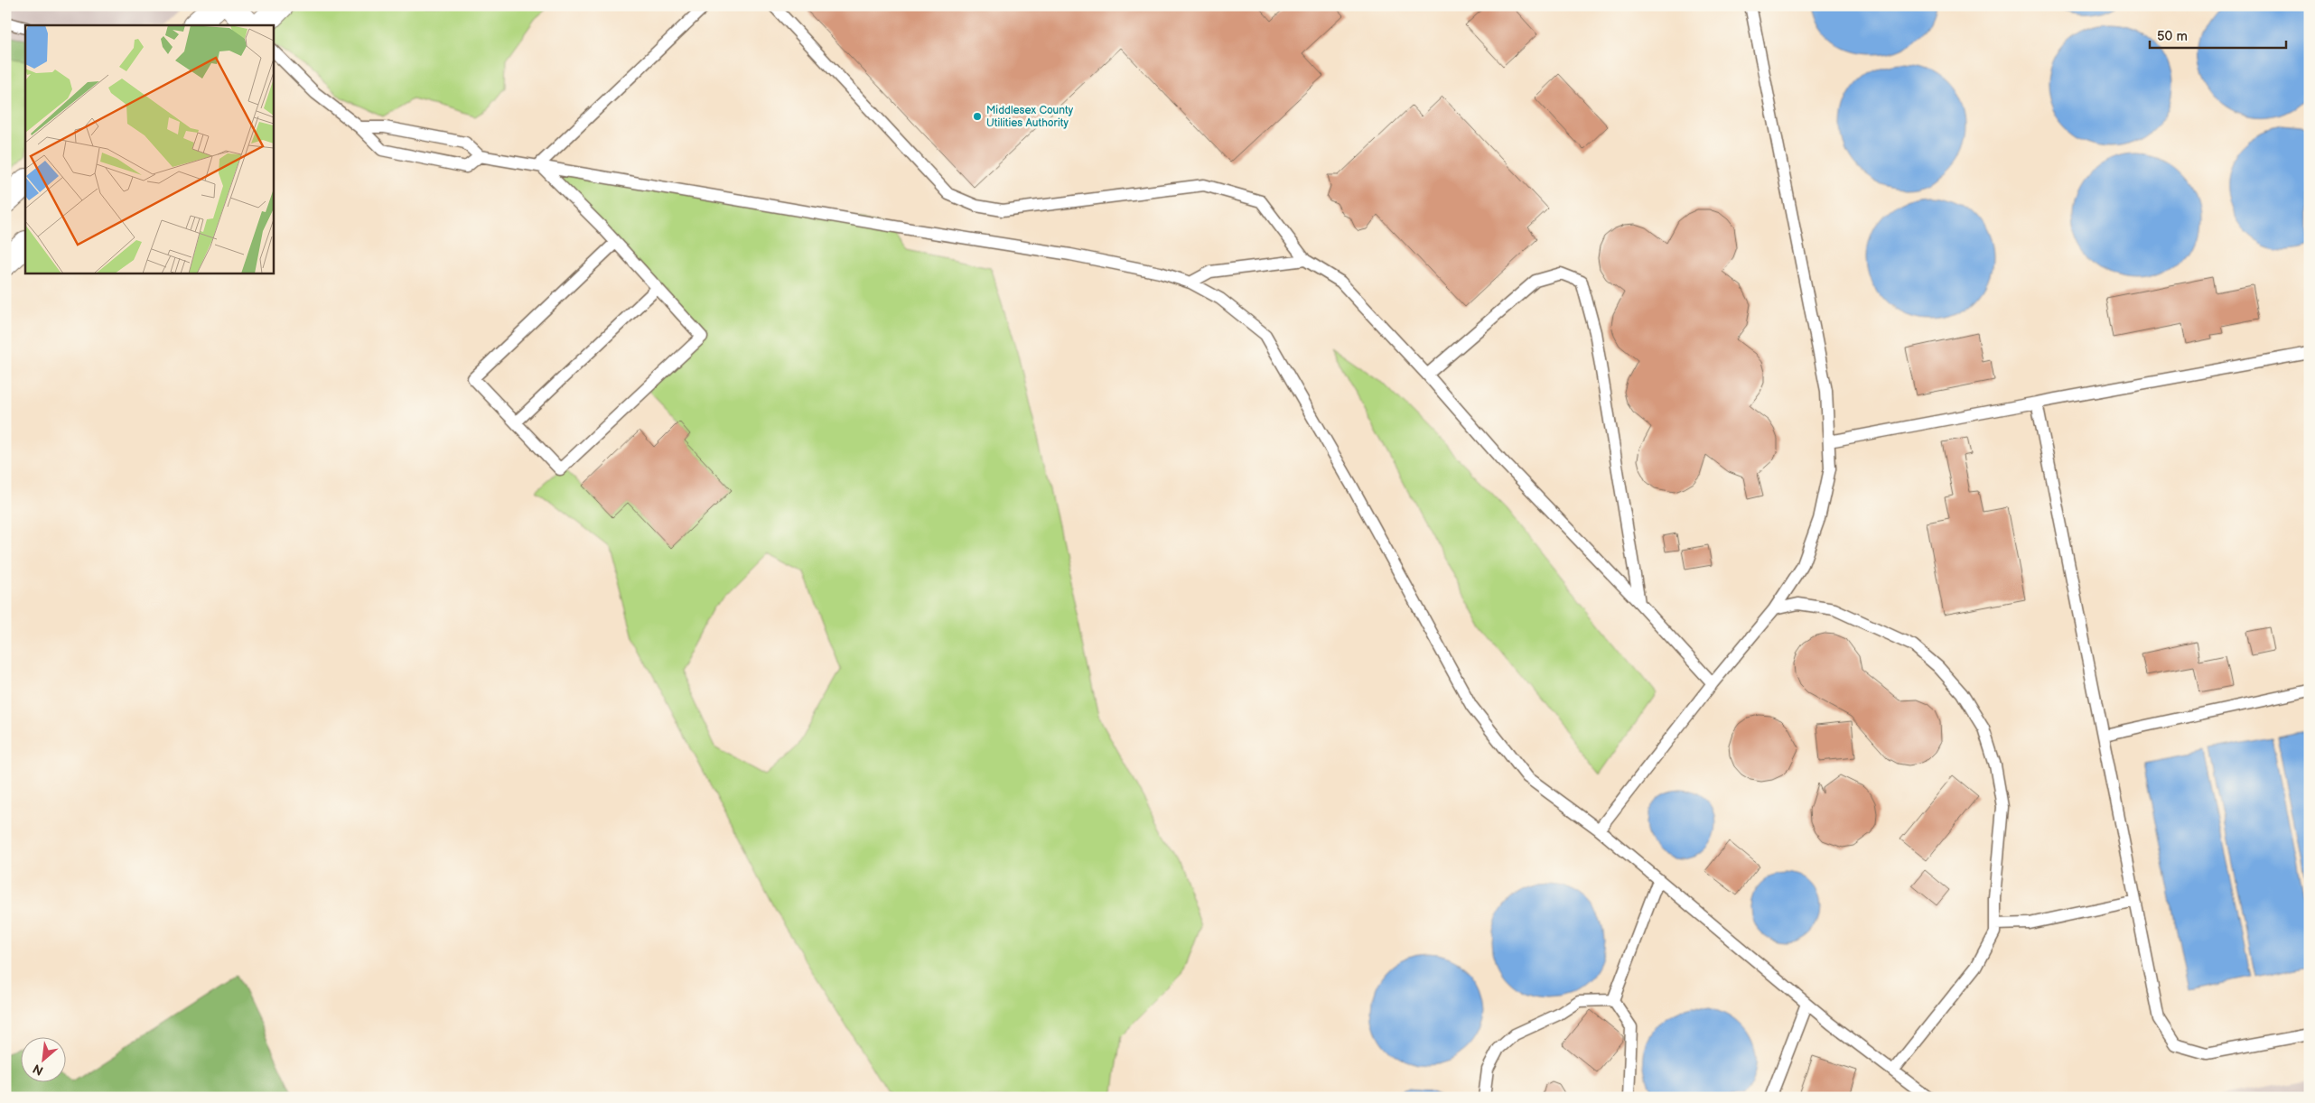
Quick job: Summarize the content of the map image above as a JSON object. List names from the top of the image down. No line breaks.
{"places":["Middlesex County Utilities Authority"],"scale_bar":"50 m","north":"bottom left"}
